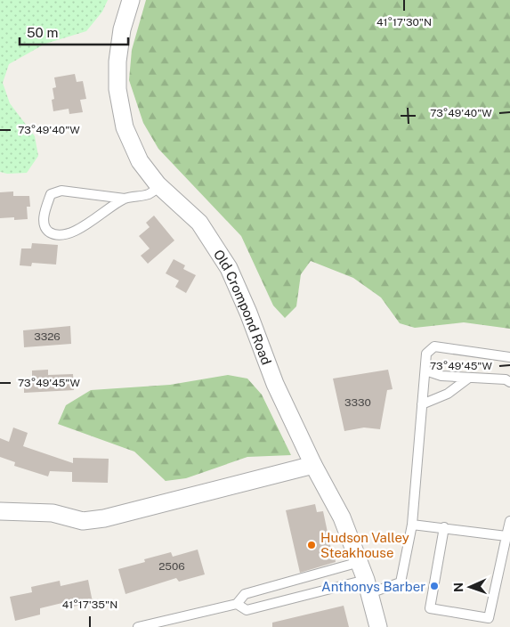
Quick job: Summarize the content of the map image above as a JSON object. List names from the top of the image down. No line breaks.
{"streets":{"street":["Old Crompond Road"]},"places":["Hudson Valley Steakhouse","Anthonys Barber"],"house_numbers":["3326","3330","2506"],"scale_bar":"50 m","north":"left","coordinates":["41°17'30\"N","73°49'40\"W","73°49'45\"W","41°17'35\"N"]}
